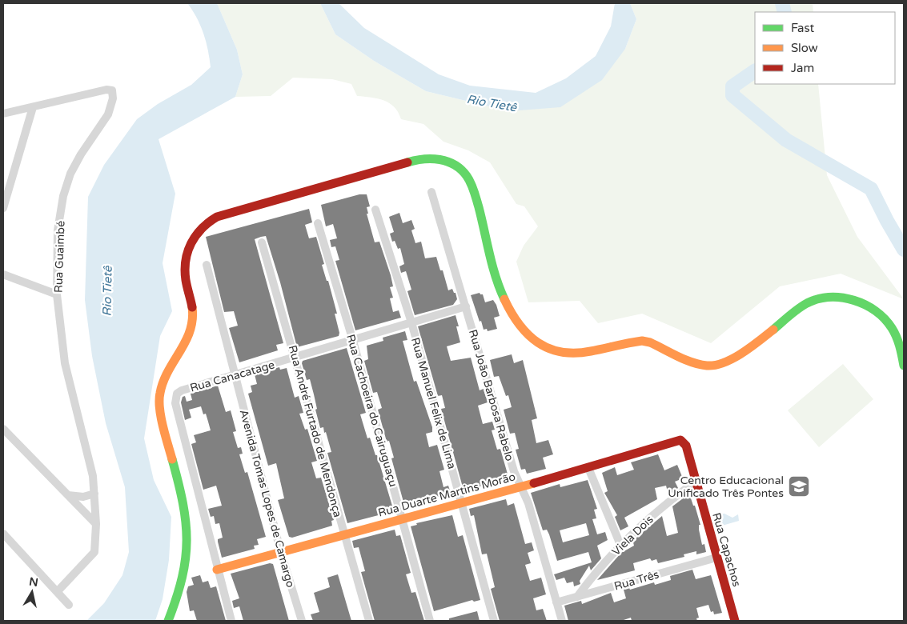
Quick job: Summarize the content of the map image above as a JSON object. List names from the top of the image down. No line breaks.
{"streets":{"street":["Rua Guaimbé","Rua Canacatage","Rua João Barbosa Rabelo","Rua Manuel Felix de Lima","Rua Cachoeira do Cairuguaçu","Rua André Furtado de Mendonça","Rua Duarte Martins Morão","Avenida Tomas Lopes de Camargo","Viela Dois","Rua Capachos","Rua Três"]},"crossings":[["Rua Canacatage","Rua João Barbosa Rabelo"],["Rua Canacatage","Rua Manuel Felix de Lima"],["Rua Canacatage","Rua Cachoeira do Cairuguaçu"],["Rua Canacatage","Rua André Furtado de Mendonça"],["Rua Canacatage","Rua Duarte Martins Morão"],["Rua Canacatage","Avenida Tomas Lopes de Camargo"],["Rua João Barbosa Rabelo","Rua Duarte Martins Morão"],["Rua João Barbosa Rabelo","Rua Três"],["Rua Manuel Felix de Lima","Rua Duarte Martins Morão"],["Rua Cachoeira do Cairuguaçu","Rua Duarte Martins Morão"],["Rua André Furtado de Mendonça","Rua Duarte Martins Morão"],["Rua Duarte Martins Morão","Avenida Tomas Lopes de Camargo"],["Rua Duarte Martins Morão","Rua Capachos"],["Viela Dois","Rua Capachos"],["Viela Dois","Rua Três"],["Rua Capachos","Rua Três"]],"water":["Rio Tietê"],"places":{"school or university":["Centro Educacional Unificado Três Pontes"]},"legend":["Fast","Slow","Jam"],"north":"top"}
